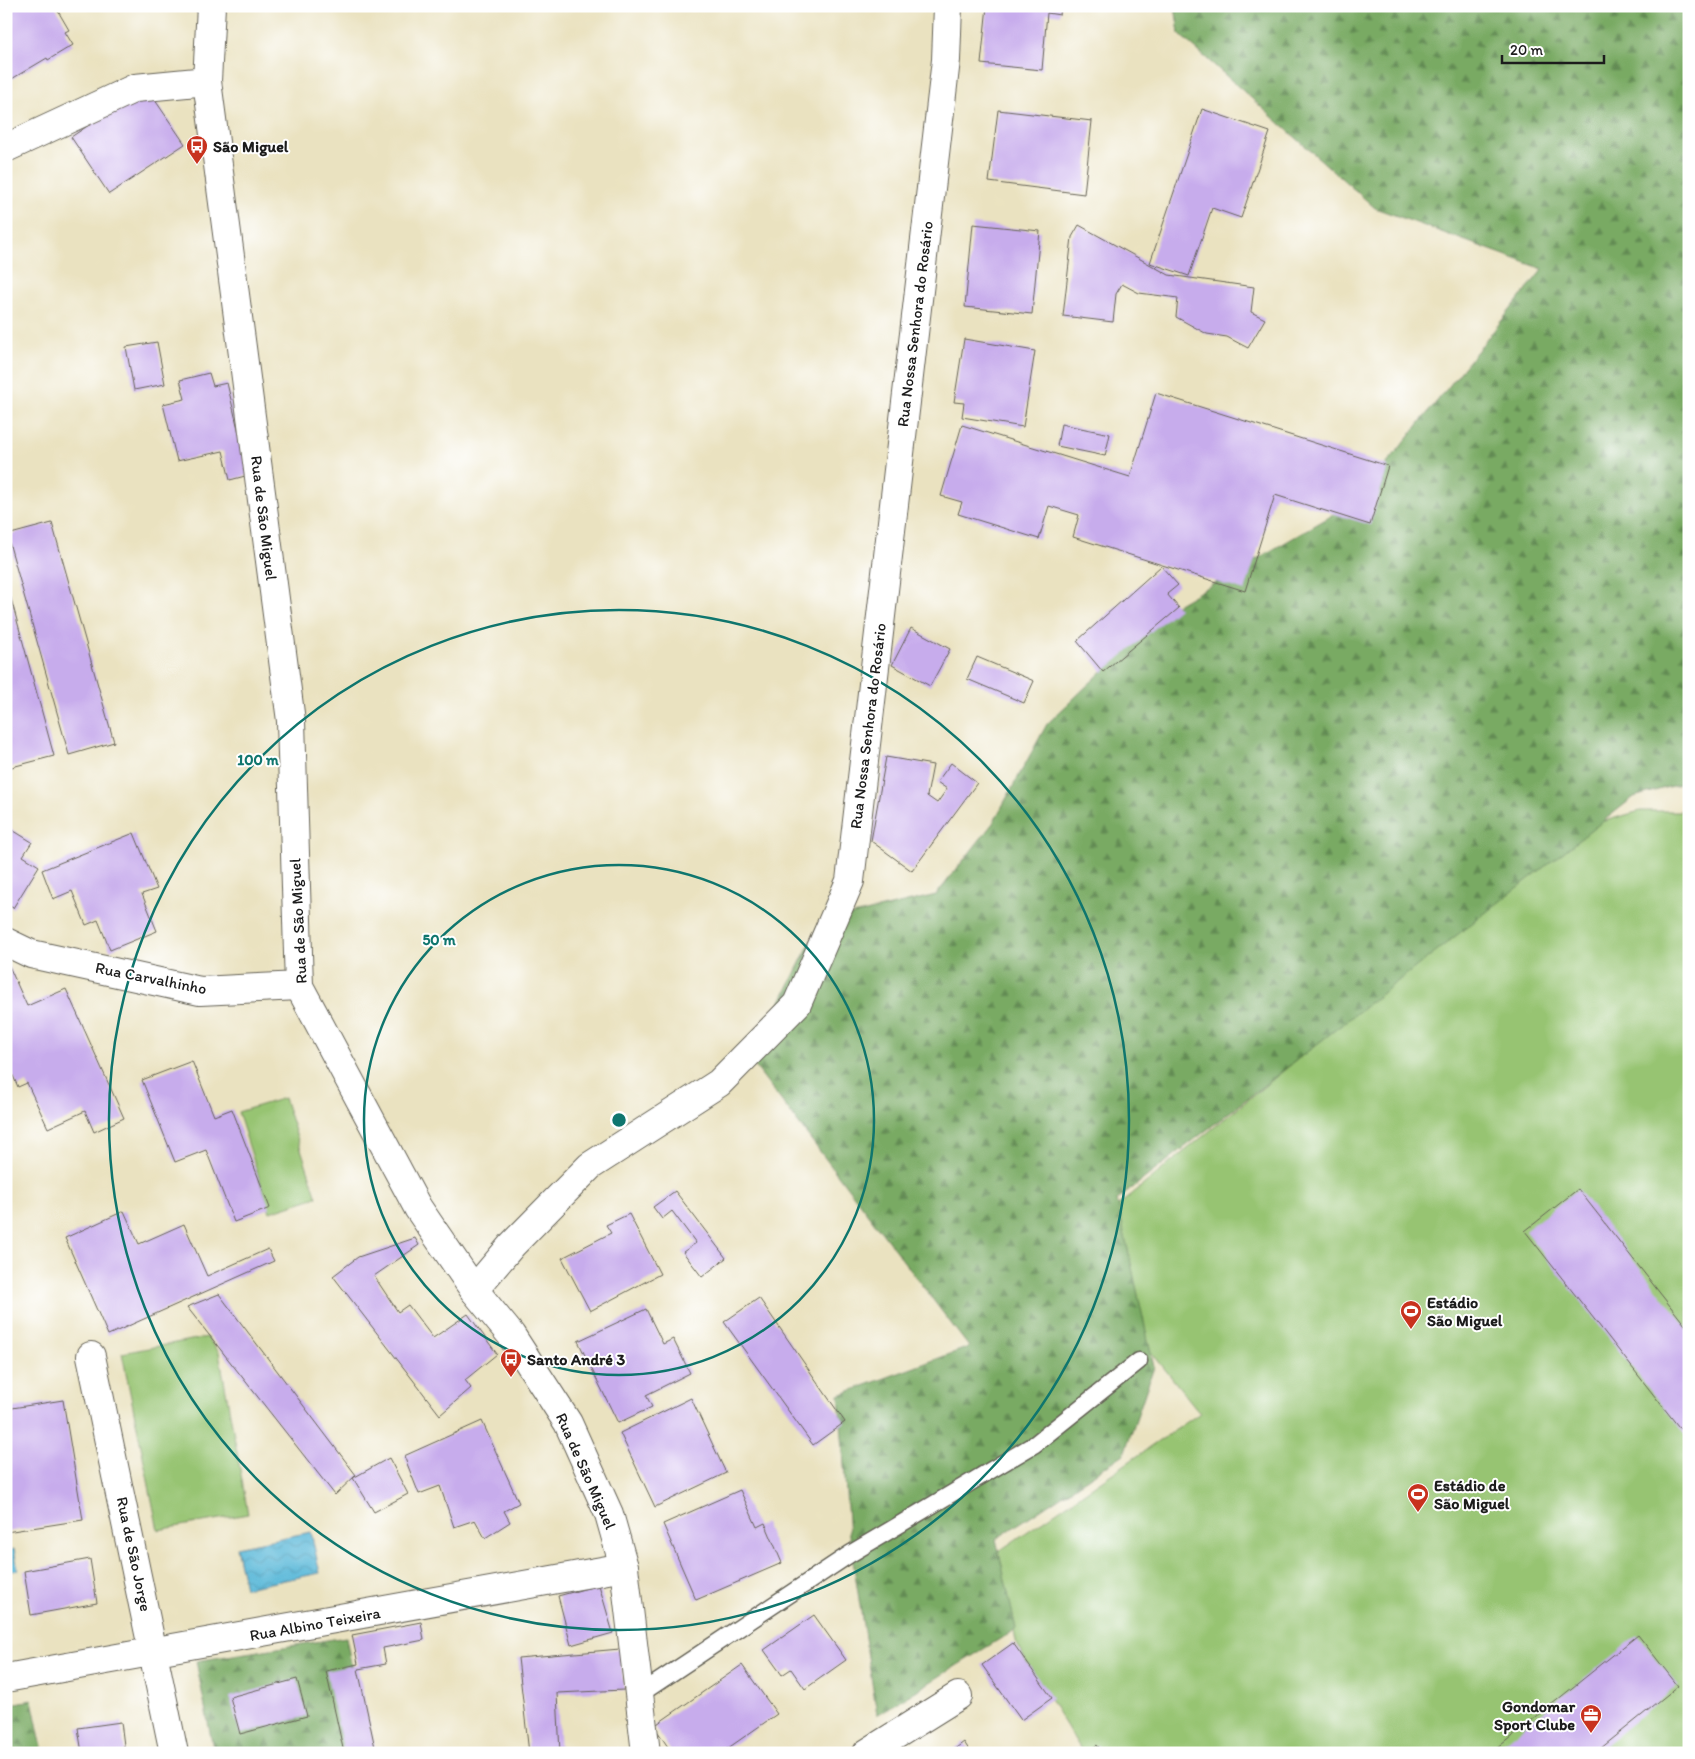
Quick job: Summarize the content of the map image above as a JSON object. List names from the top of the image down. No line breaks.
{"streets":{"street":["Rua Nossa Senhora do Rosário","Rua de São Miguel","Rua Carvalhinho","Rua de São Jorge","Rua Albino Teixeira"]},"crossings":[["Rua Nossa Senhora do Rosário","Rua de São Miguel"],["Rua de São Miguel","Rua Carvalhinho"],["Rua de São Miguel","Rua Albino Teixeira"],["Rua de São Jorge","Rua Albino Teixeira"]],"places":{"bus stop":["São Miguel","Santo André 3"],"sports":["Estádio São Miguel","Estádio de São Miguel"],"office":["Gondomar Sport Clube"]},"scale_bar":"20 m","rings":["100 m","50 m"]}
